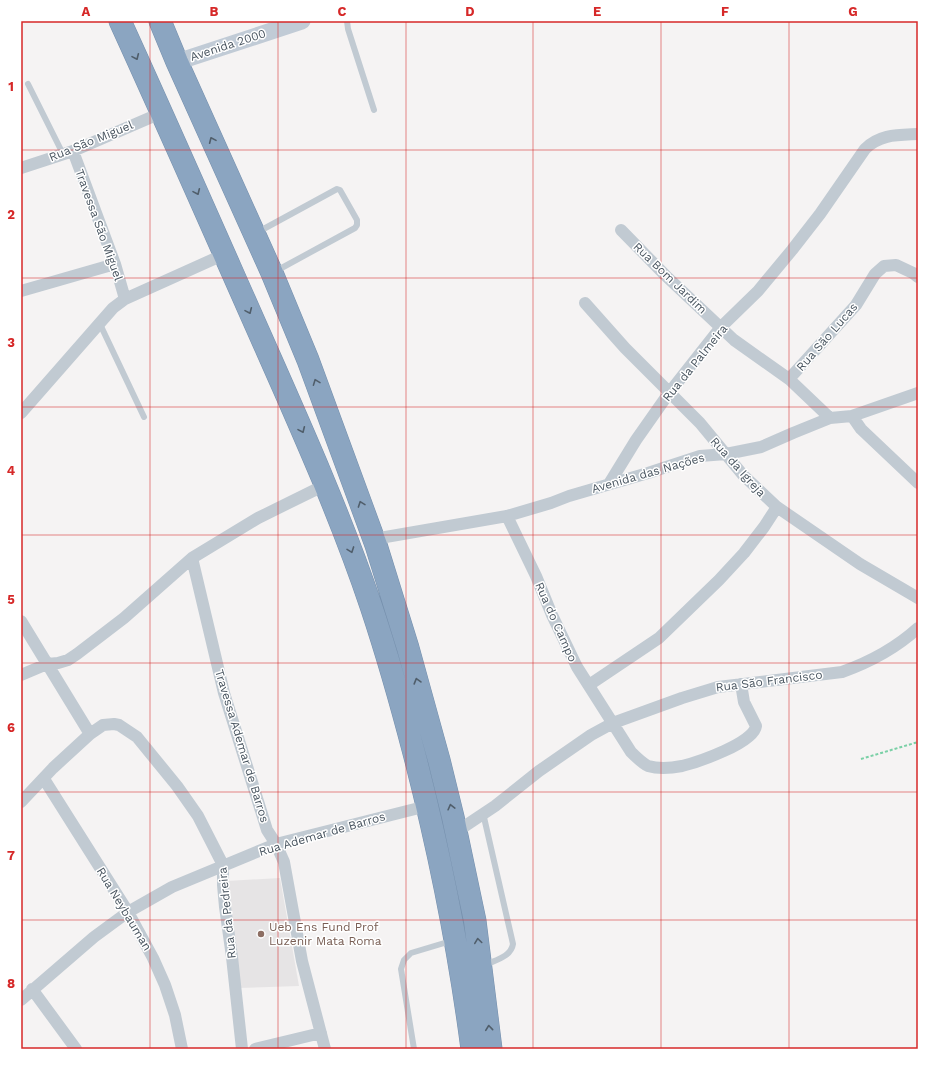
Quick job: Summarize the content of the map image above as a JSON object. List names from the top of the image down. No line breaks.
{"streets":{"street":["Avenida 2000","Rua São Miguel","Travessa São Miguel","Rua Bom Jardim","Rua São Lucas","Rua da Palmeira","Rua da Igreja","Avenida das Nações","Rua do Campo","Rua São Francisco","Travessa Ademar de Barros","Rua Ademar de Barros","Rua Neybauman","Rua da Pedreira"]},"crossings":[["Rua São Miguel","Travessa São Miguel"],["Rua Bom Jardim","Rua São Lucas"],["Rua Bom Jardim","Rua da Palmeira"],["Rua Bom Jardim","Avenida das Nações"],["Rua da Palmeira","Rua da Igreja"],["Rua da Palmeira","Avenida das Nações"],["Rua da Igreja","Avenida das Nações"],["Avenida das Nações","Rua do Campo"],["Rua do Campo","Rua São Francisco"],["Travessa Ademar de Barros","Rua Ademar de Barros"],["Rua Ademar de Barros","Rua Neybauman"],["Rua Ademar de Barros","Rua da Pedreira"],["Rua Neybauman","Rua da Pedreira"]],"places":["Ueb Ens Fund Prof Luzenir Mata Roma"],"grid":{"columns":["A","B","C","D","E","F","G"],"rows":["1","2","3","4","5","6","7","8"]}}
